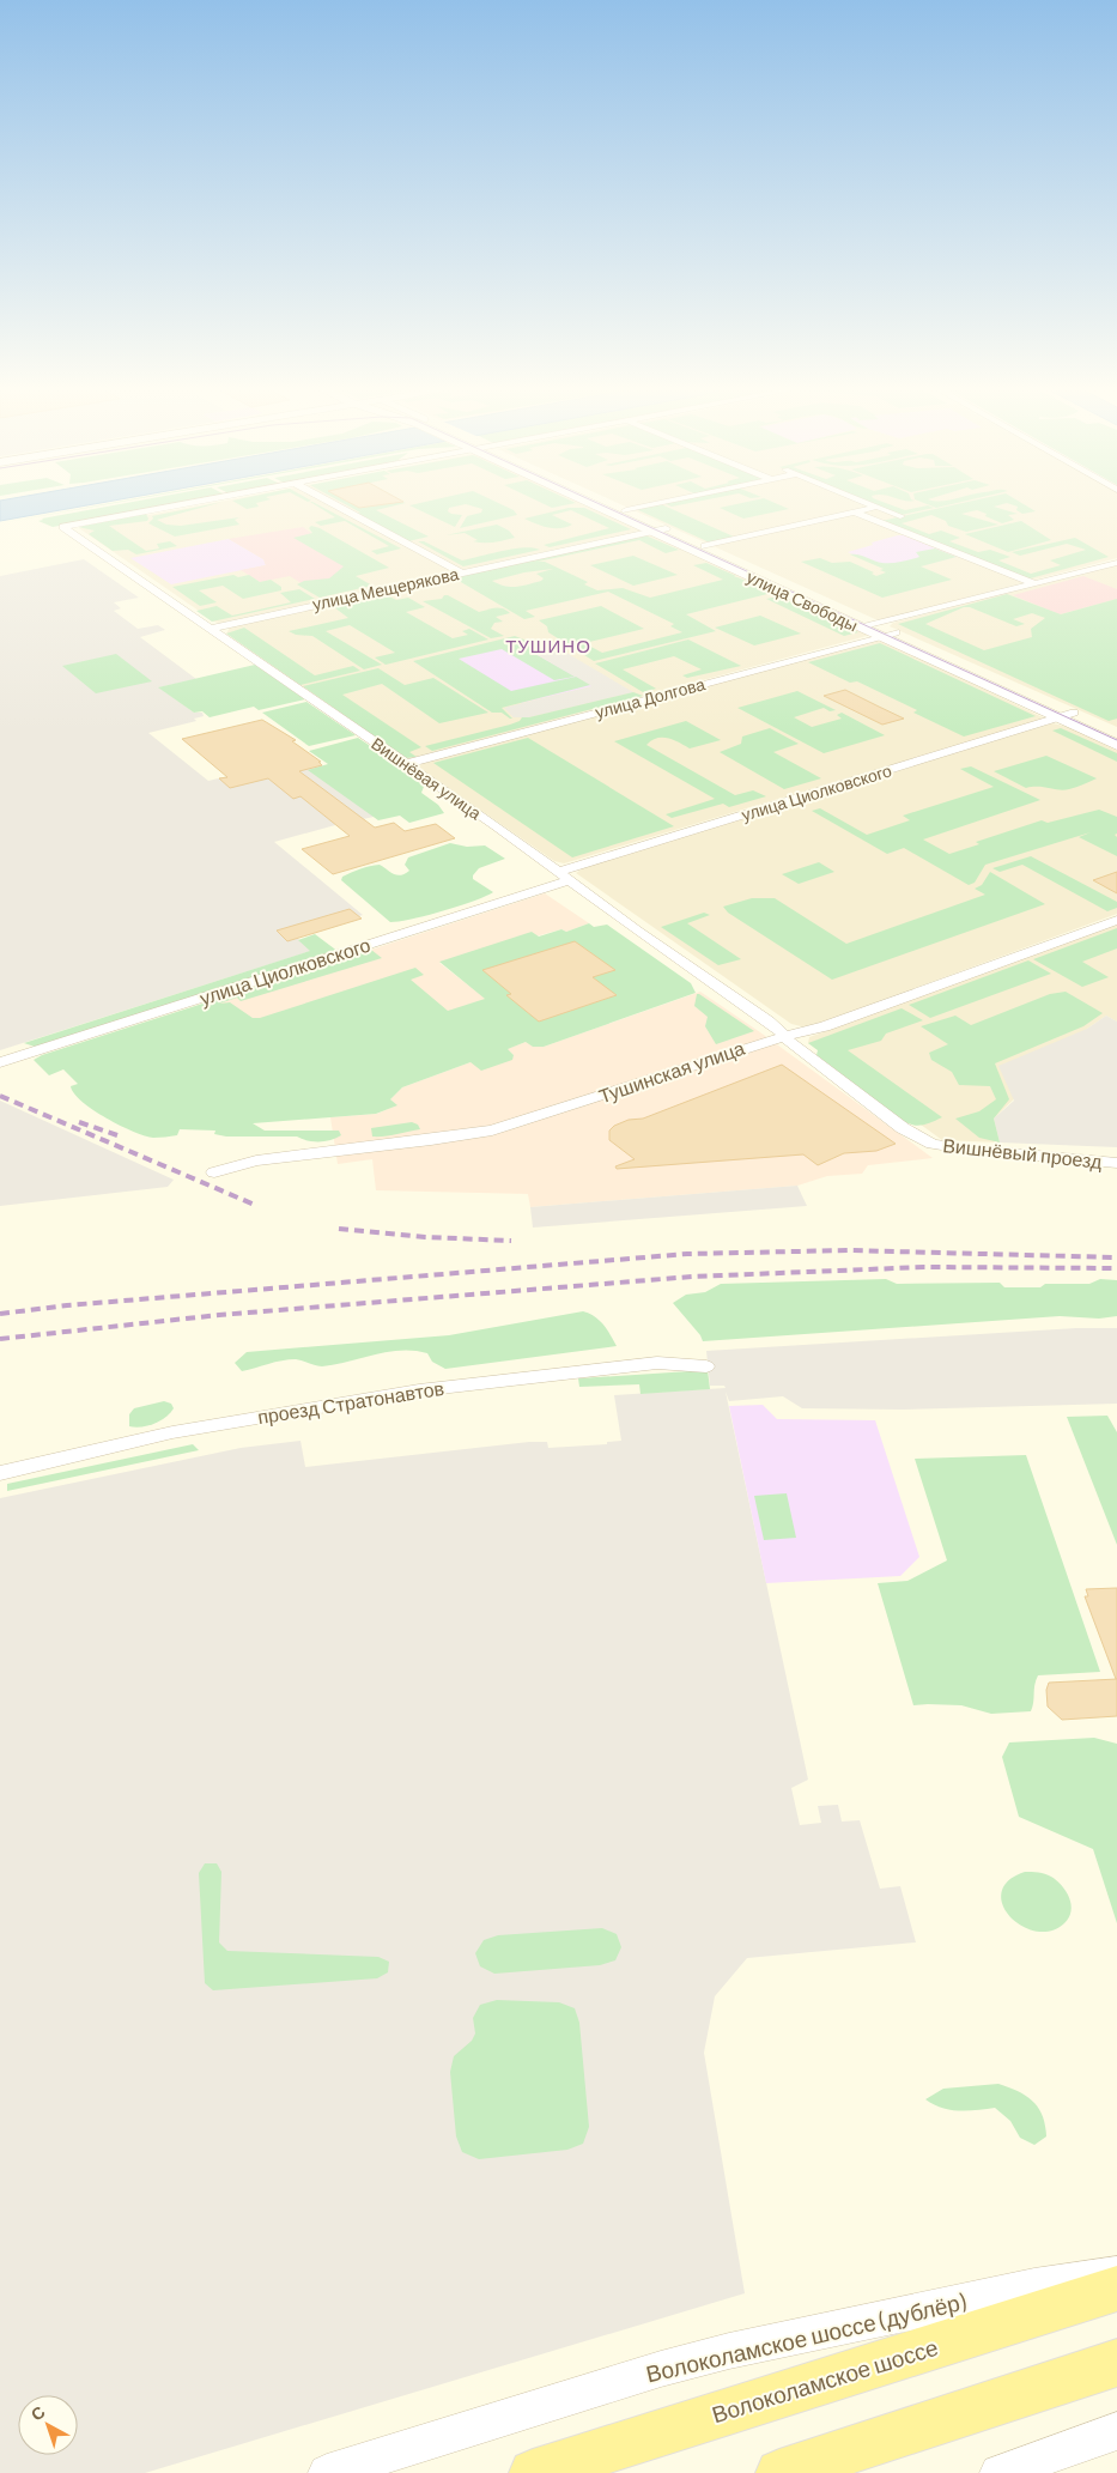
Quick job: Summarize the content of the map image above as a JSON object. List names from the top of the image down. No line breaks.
{"streets":{"main road":["улица Свободы","Волоколамское шоссе"],"street":["улица Мещерякова","улица Долгова","Вишнёвая улица","улица Циолковского","Тушинская улица","Вишнёвый проезд","проезд Стратонавтов","Волоколамское шоссе (дублёр)"]},"crossings":[["улица Мещерякова","улица Свободы"],["улица Мещерякова","Вишнёвая улица"],["улица Свободы","улица Долгова"],["улица Свободы","улица Циолковского"],["улица Долгова","Вишнёвая улица"],["Вишнёвая улица","улица Циолковского"],["Вишнёвая улица","Тушинская улица"],["Вишнёвая улица","Вишнёвый проезд"],["Тушинская улица","Вишнёвый проезд"]],"districts":["ТУШИНО"],"north":"top left"}
